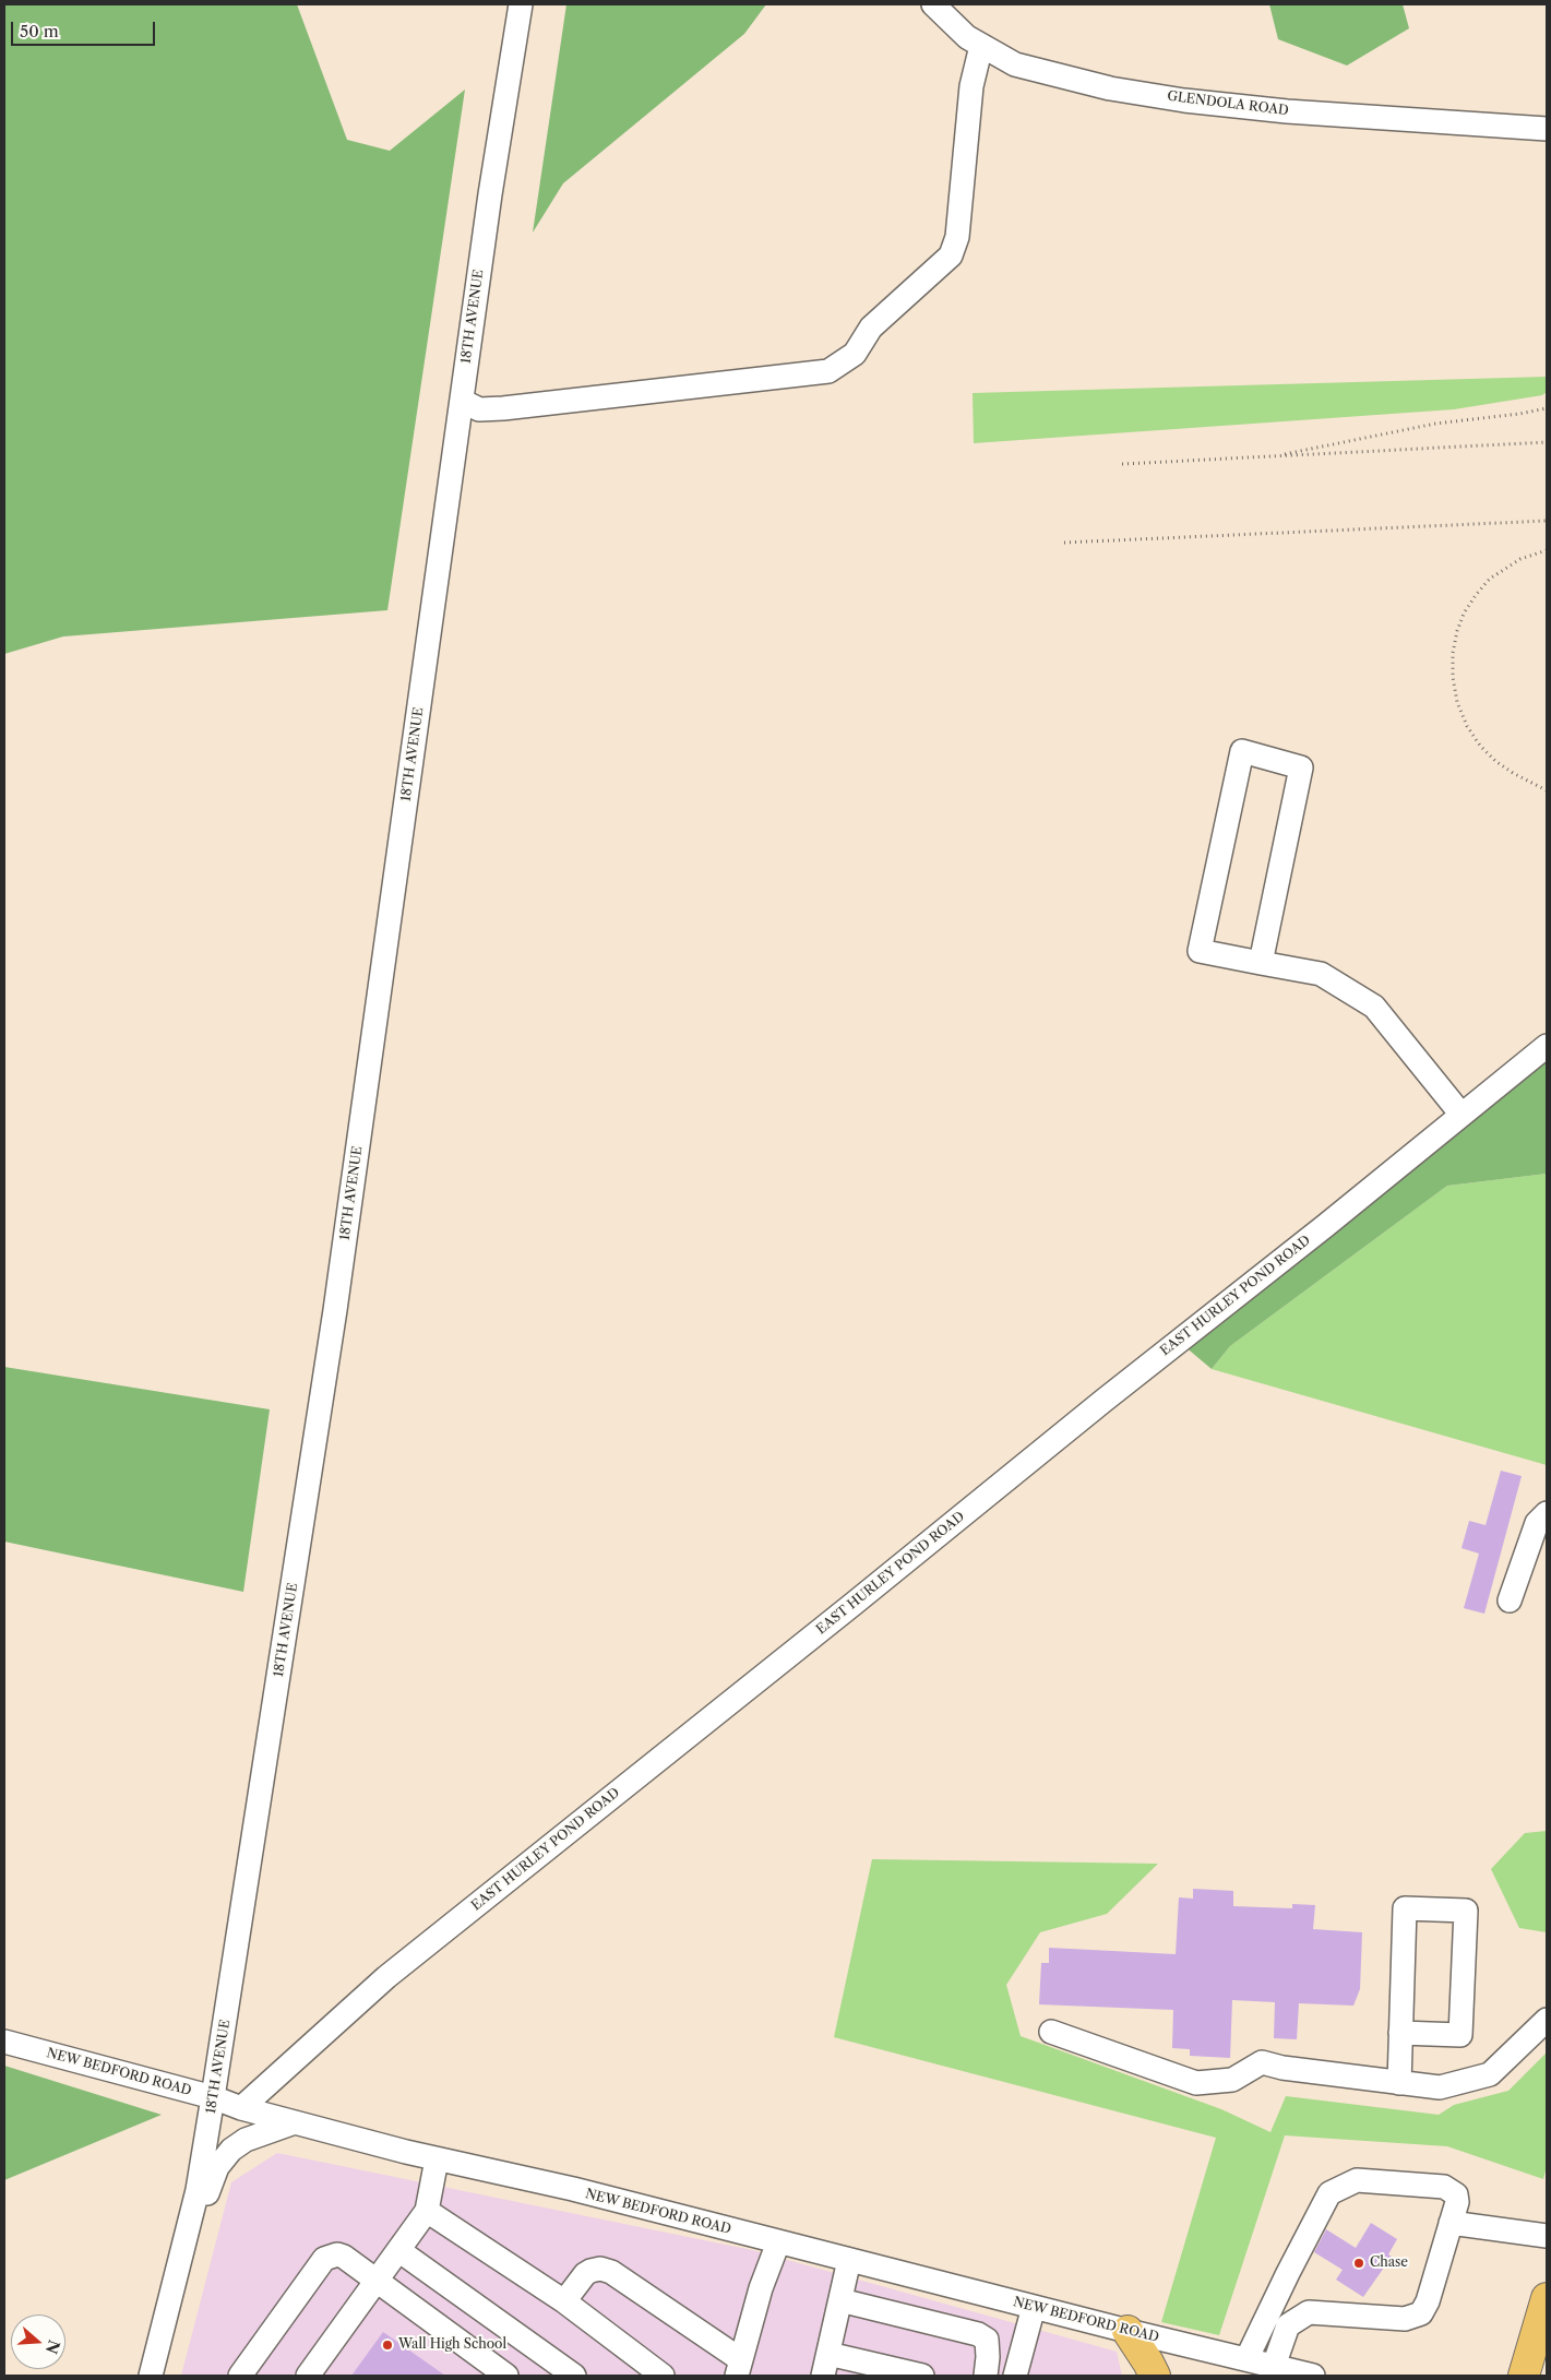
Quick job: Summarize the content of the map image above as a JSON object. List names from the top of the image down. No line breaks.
{"streets":{"street":["GLENDOLA ROAD","18TH AVENUE","EAST HURLEY POND ROAD","NEW BEDFORD ROAD"]},"crossings":[["18TH AVENUE","NEW BEDFORD ROAD"],["EAST HURLEY POND ROAD","NEW BEDFORD ROAD"]],"places":["Chase","Wall High School"],"scale_bar":"50 m","north":"right"}
